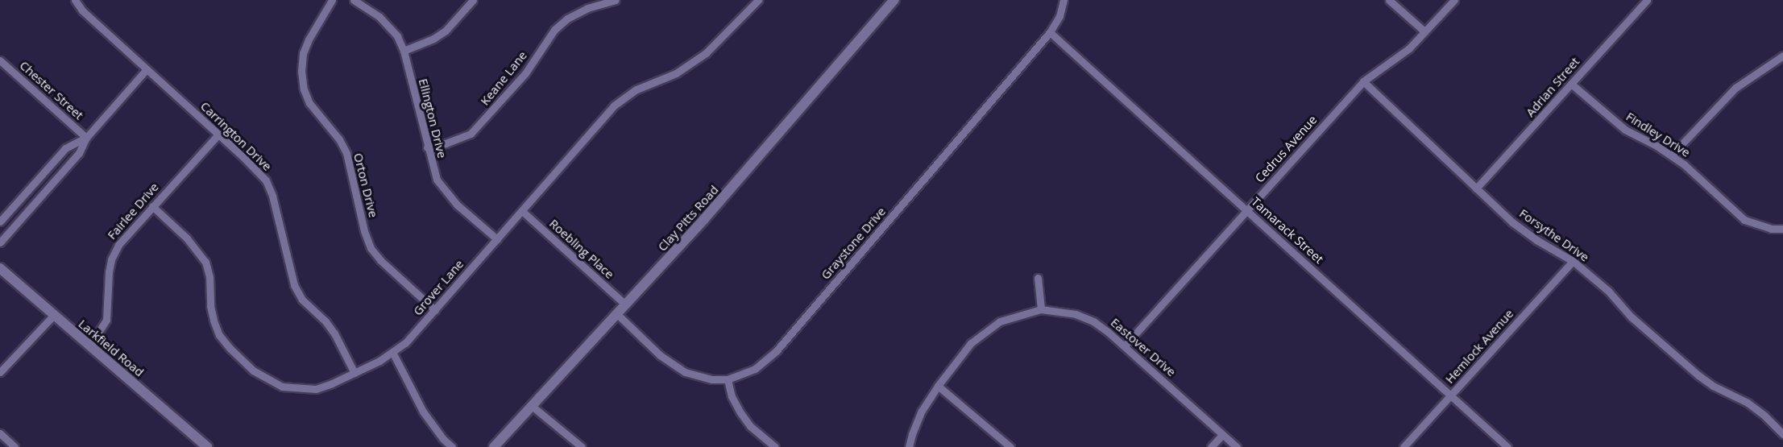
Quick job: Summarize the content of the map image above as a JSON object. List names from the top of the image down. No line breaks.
{"streets":{"street":["Keane Lane","Adrian Street","Chester Street","Ellington Drive","Findley Drive","Carrington Drive","Cedrus Avenue","Orton Drive","Fairlee Drive","Clay Pitts Road","Tamarack Street","Forsythe Drive","Graystone Drive","Roebling Place","Grover Lane","Hemlock Avenue","Eastover Drive","Larkfield Road"]},"crossings":[["Keane Lane","Ellington Drive"],["Adrian Street","Findley Drive"],["Adrian Street","Forsythe Drive"],["Ellington Drive","Grover Lane"],["Carrington Drive","Fairlee Drive"],["Carrington Drive","Grover Lane"],["Cedrus Avenue","Tamarack Street"],["Cedrus Avenue","Forsythe Drive"],["Cedrus Avenue","Eastover Drive"],["Orton Drive","Grover Lane"],["Fairlee Drive","Grover Lane"],["Fairlee Drive","Larkfield Road"],["Clay Pitts Road","Graystone Drive"],["Clay Pitts Road","Roebling Place"],["Tamarack Street","Graystone Drive"],["Tamarack Street","Hemlock Avenue"],["Forsythe Drive","Hemlock Avenue"],["Roebling Place","Grover Lane"]]}
